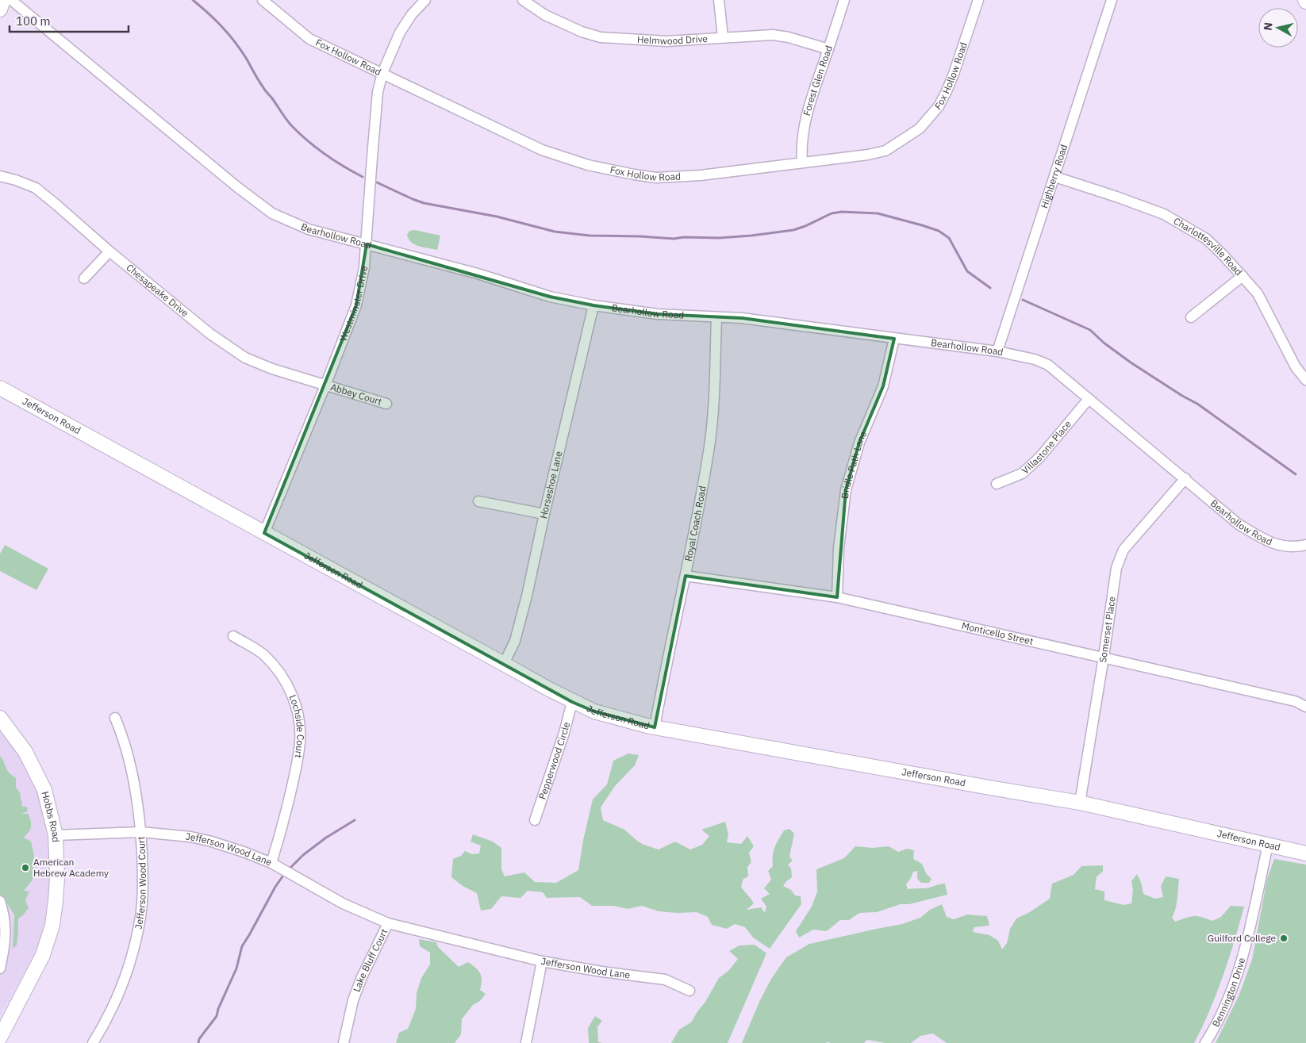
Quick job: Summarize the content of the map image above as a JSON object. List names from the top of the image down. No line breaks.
{"streets":{"street":["Helmwood Drive","Fox Hollow Road","Forest Glen Road","Highberry Road","Bearhollow Road","Charlottesville Road","Chesapeake Drive","Westminster Drive","Abbey Court","Jefferson Road","Villastone Place","Bridle Path Lane","Horseshoe Lane","Royal Coach Road","Somerset Place","Monticello Street","Lochside Court","Pepperwood Circle","Hobbs Road","Jefferson Wood Lane","Jefferson Wood Court","Lake Bluff Court","Bennington Drive"]},"crossings":[["Helmwood Drive","Forest Glen Road"],["Fox Hollow Road","Forest Glen Road"],["Fox Hollow Road","Westminster Drive"],["Highberry Road","Bearhollow Road"],["Highberry Road","Charlottesville Road"],["Bearhollow Road","Westminster Drive"],["Bearhollow Road","Villastone Place"],["Bearhollow Road","Bridle Path Lane"],["Bearhollow Road","Horseshoe Lane"],["Bearhollow Road","Royal Coach Road"],["Bearhollow Road","Somerset Place"],["Chesapeake Drive","Westminster Drive"],["Chesapeake Drive","Abbey Court"],["Westminster Drive","Abbey Court"],["Westminster Drive","Jefferson Road"],["Jefferson Road","Horseshoe Lane"],["Jefferson Road","Royal Coach Road"],["Jefferson Road","Somerset Place"],["Jefferson Road","Pepperwood Circle"],["Jefferson Road","Bennington Drive"],["Bridle Path Lane","Monticello Street"],["Royal Coach Road","Monticello Street"],["Somerset Place","Monticello Street"],["Lochside Court","Jefferson Wood Lane"],["Hobbs Road","Jefferson Wood Lane"],["Jefferson Wood Lane","Jefferson Wood Court"],["Jefferson Wood Lane","Lake Bluff Court"]],"places":["American Hebrew Academy","Guilford College"],"scale_bar":"100 m","north":"left"}
